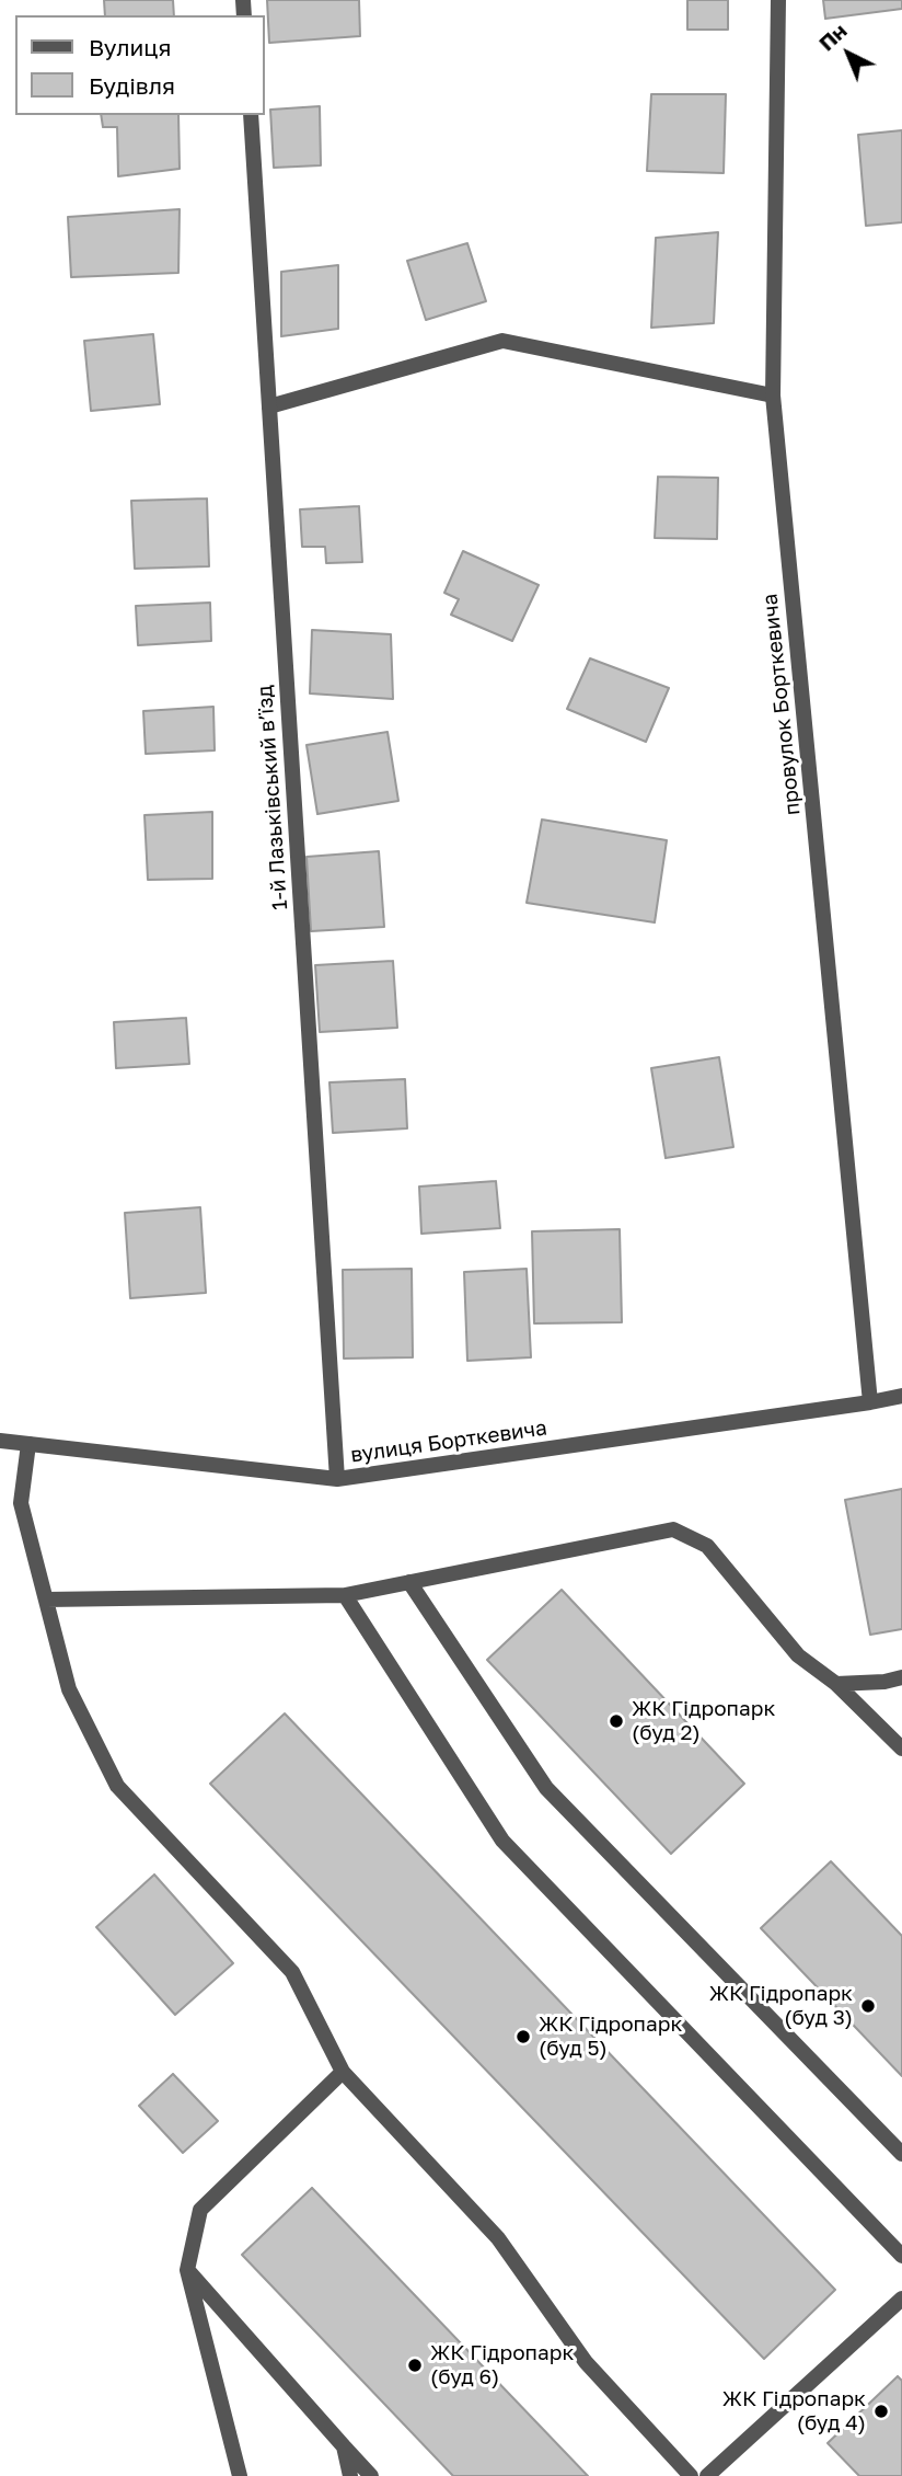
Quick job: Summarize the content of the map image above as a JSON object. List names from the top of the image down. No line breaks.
{"streets":{"street":["провулок Борткевича","1-й Лазьківський в’їзд","вулиця Борткевича"]},"crossings":[["провулок Борткевича","вулиця Борткевича"],["1-й Лазьківський в’їзд","вулиця Борткевича"]],"places":["ЖК Гідропарк (буд 2)","ЖК Гідропарк (буд 3)","ЖК Гідропарк (буд 5)","ЖК Гідропарк (буд 6)","ЖК Гідропарк (буд 4)"],"legend":["Вулиця","Будівля"],"north":"top left"}
